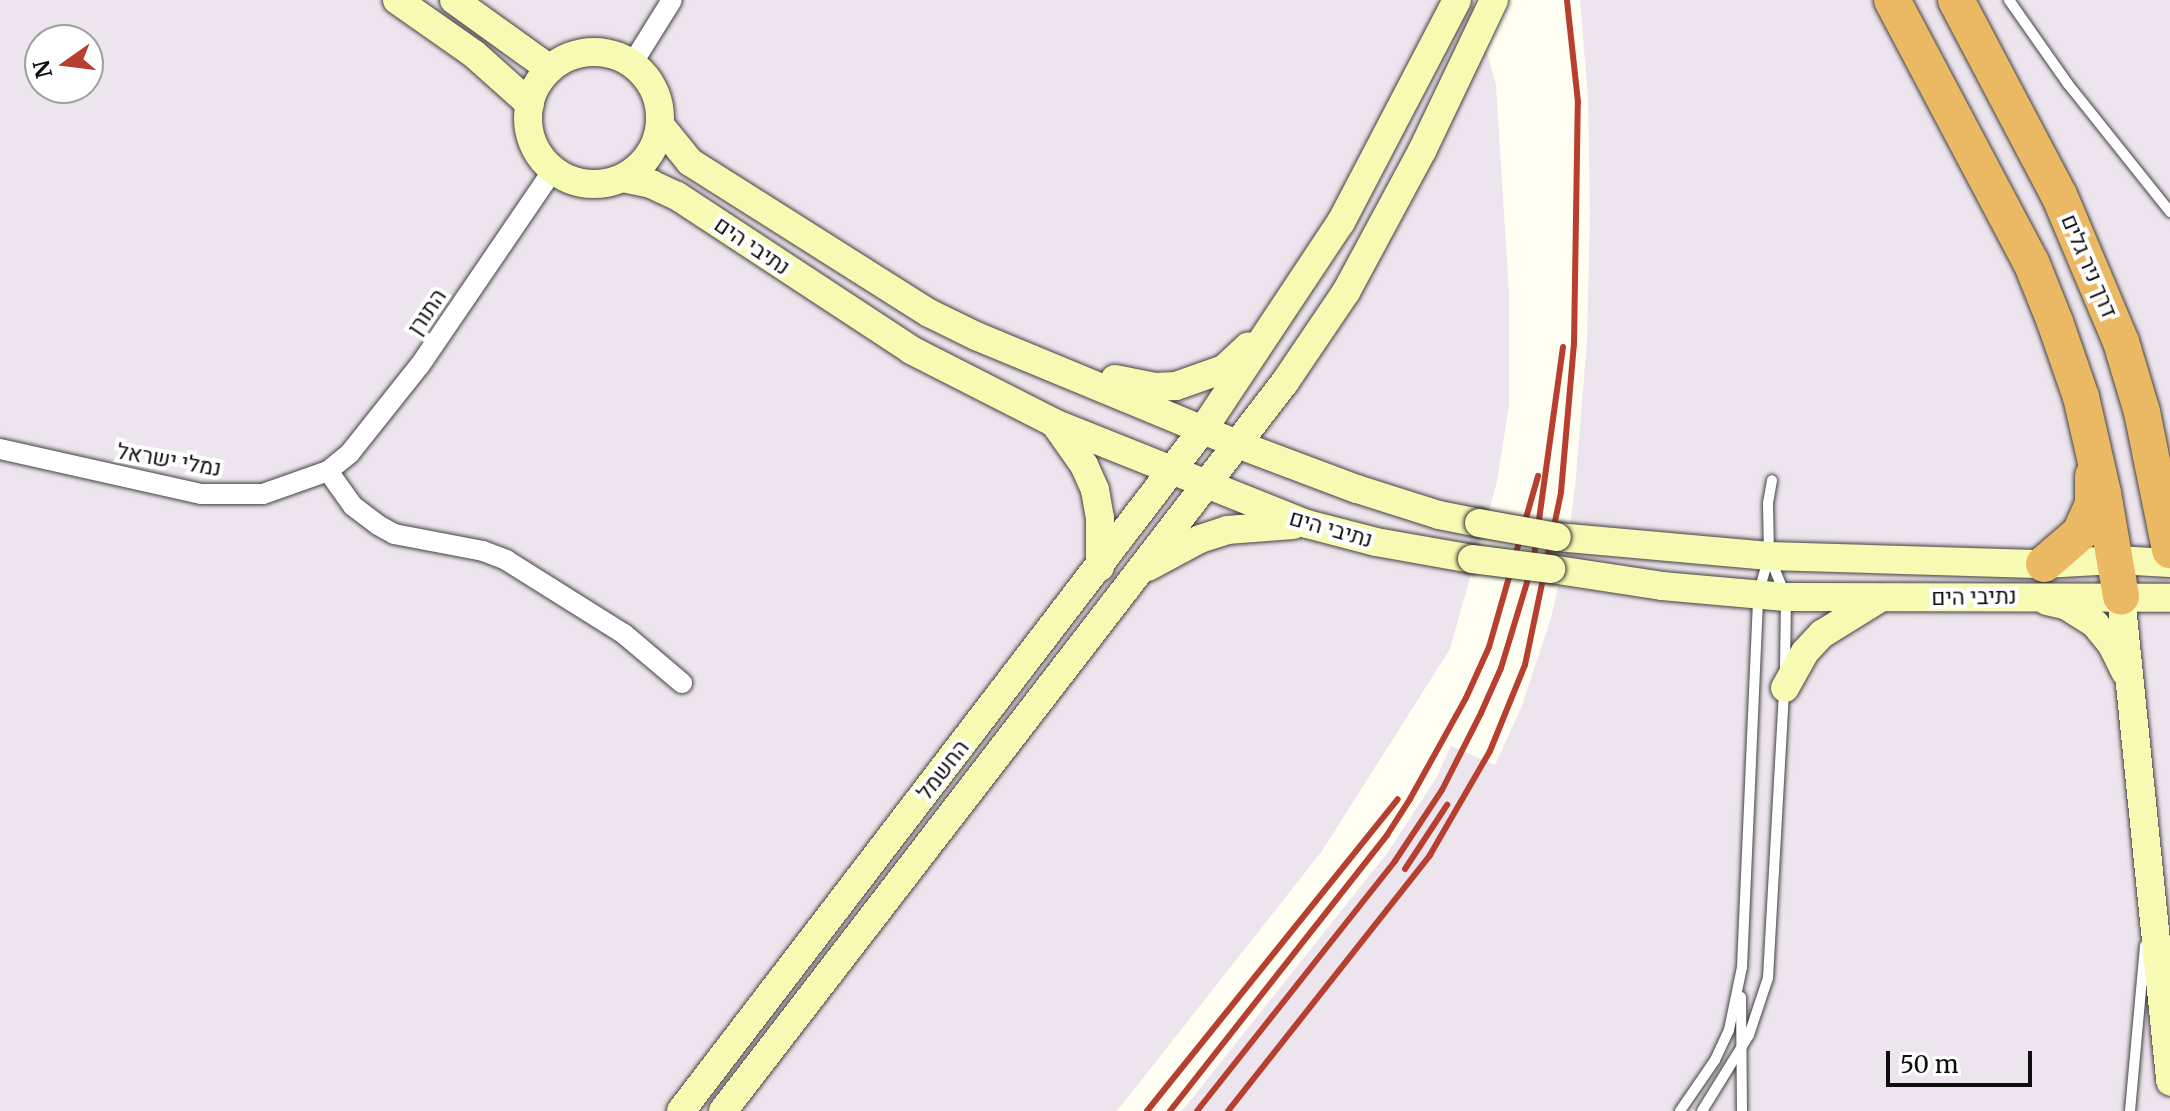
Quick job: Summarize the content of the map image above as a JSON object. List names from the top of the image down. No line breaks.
{"streets":{"highway":["דרך ניר גלים"],"street":["נתיבי הים","התורן","נמלי ישראל","החשמל"]},"crossings":[["נתיבי הים","התורן"],["נתיבי הים","החשמל"],["התורן","נמלי ישראל"]],"scale_bar":"50 m","north":"left"}
